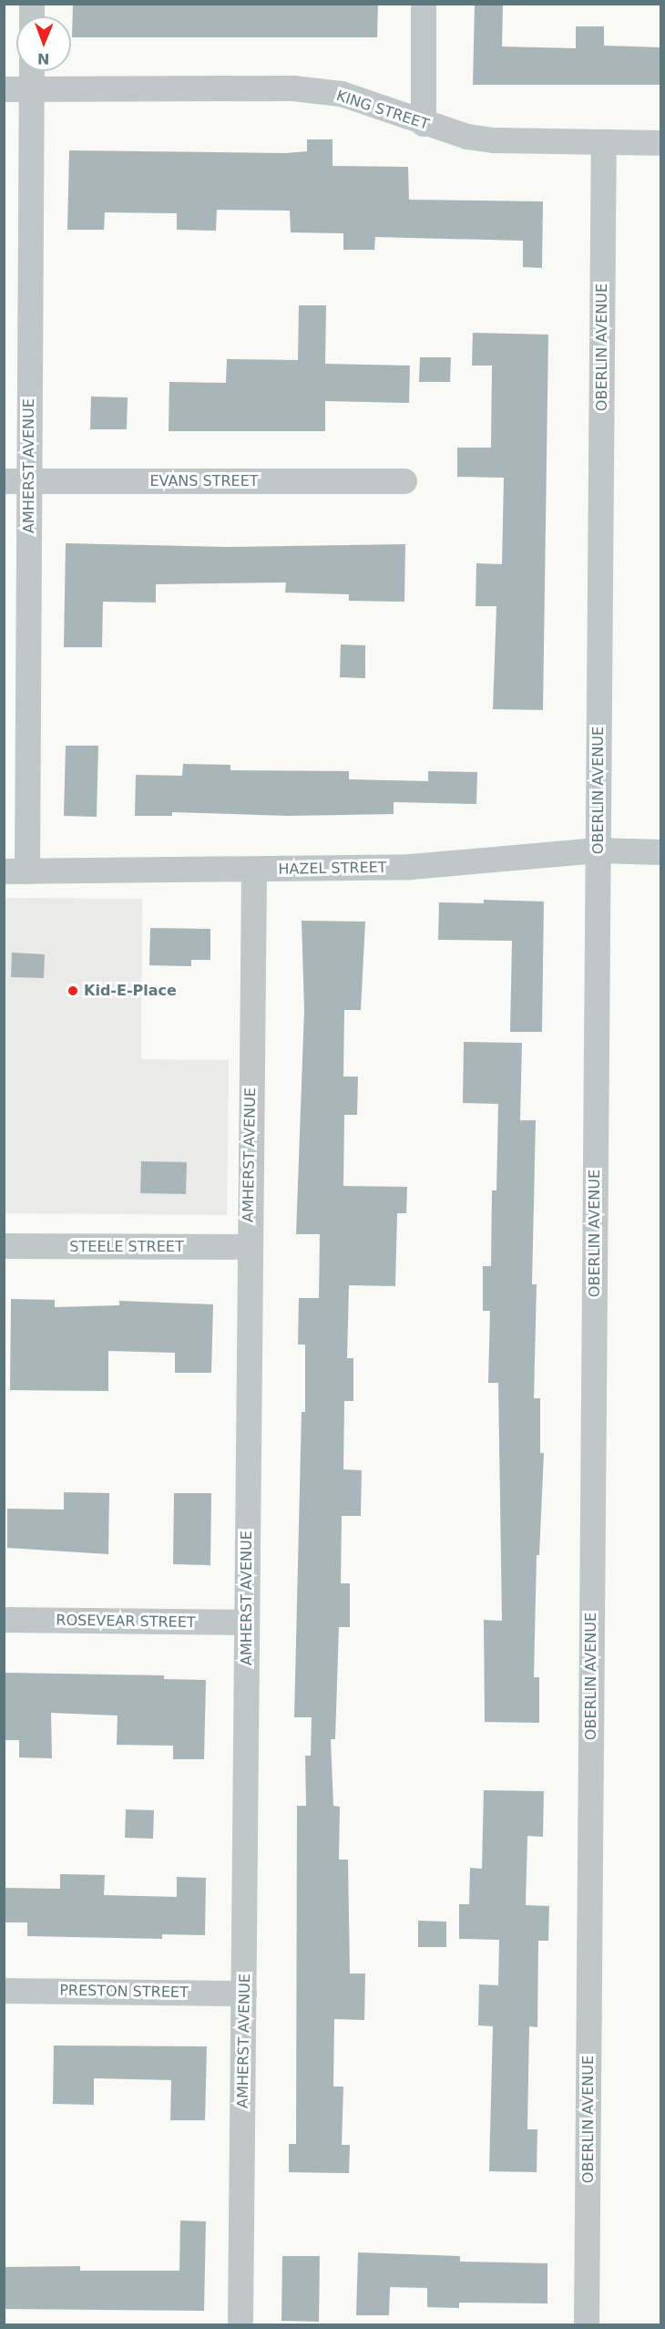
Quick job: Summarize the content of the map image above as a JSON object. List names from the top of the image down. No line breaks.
{"streets":{"street":["KING STREET","OBERLIN AVENUE","AMHERST AVENUE","EVANS STREET","HAZEL STREET","STEELE STREET","ROSEVEAR STREET","PRESTON STREET"]},"crossings":[["KING STREET","OBERLIN AVENUE"],["KING STREET","AMHERST AVENUE"],["OBERLIN AVENUE","HAZEL STREET"],["AMHERST AVENUE","EVANS STREET"],["AMHERST AVENUE","HAZEL STREET"],["AMHERST AVENUE","STEELE STREET"],["AMHERST AVENUE","ROSEVEAR STREET"],["AMHERST AVENUE","PRESTON STREET"]],"places":["Kid-E-Place"],"north":"bottom"}
